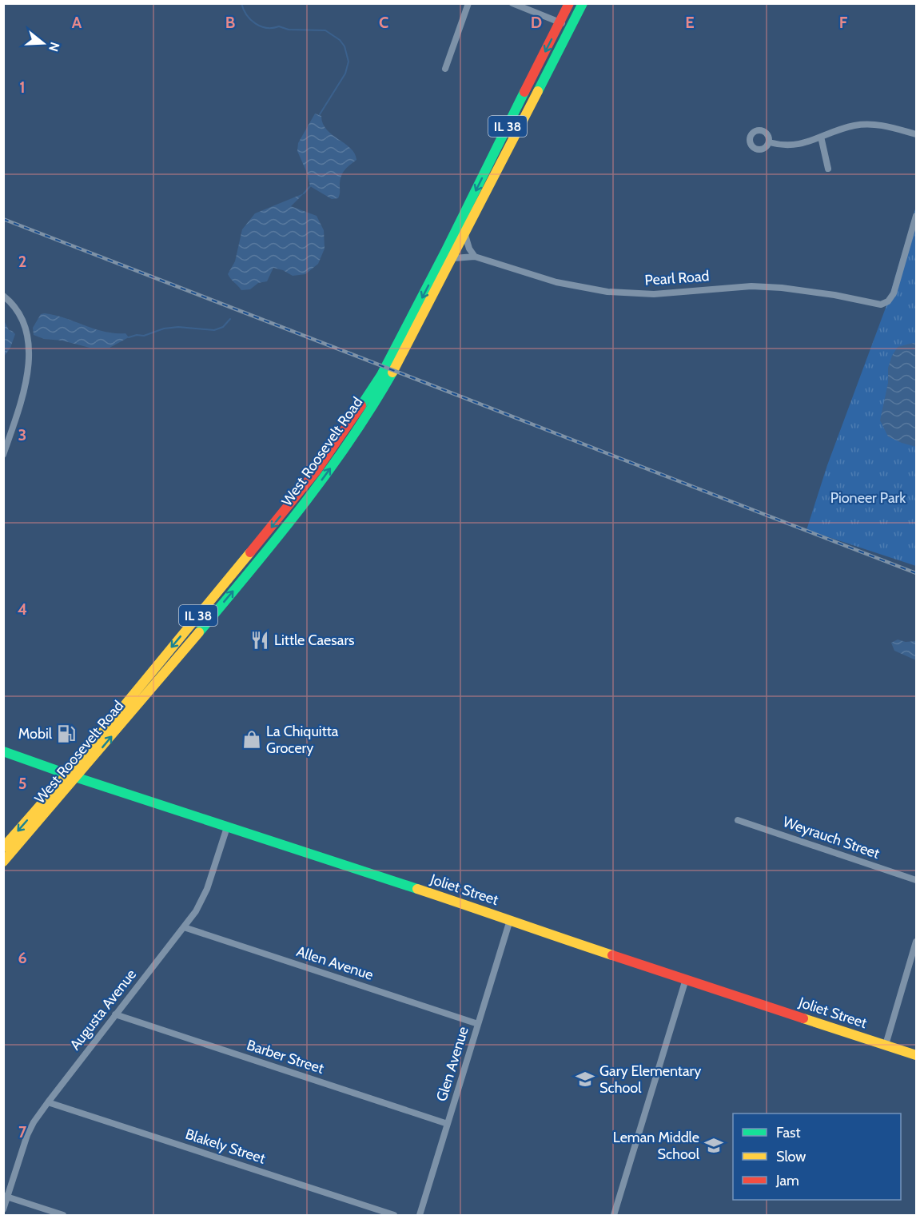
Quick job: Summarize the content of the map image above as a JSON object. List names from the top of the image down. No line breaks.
{"streets":{"main road":["IL 38","West Roosevelt Road","Joliet Street"],"street":["Pearl Road","Weyrauch Street","Allen Avenue","Augusta Avenue","Barber Street","Glen Avenue","Blakely Street"]},"crossings":[["Pearl Road","West Roosevelt Road"],["West Roosevelt Road","Joliet Street"],["Joliet Street","Augusta Avenue"],["Joliet Street","Glen Avenue"],["Allen Avenue","Augusta Avenue"],["Allen Avenue","Glen Avenue"],["Augusta Avenue","Barber Street"],["Augusta Avenue","Blakely Street"],["Barber Street","Glen Avenue"]],"parks":["Pioneer Park"],"places":{"restaurant":["Little Caesars"],"fuel station":["Mobil"],"shop":["La Chiquitta Grocery"],"school or university":["Gary Elementary School","Leman Middle School"]},"legend":["Fast","Slow","Jam"],"north":"right","grid":{"columns":["A","B","C","D","E","F"],"rows":["1","2","3","4","5","6","7"]}}
